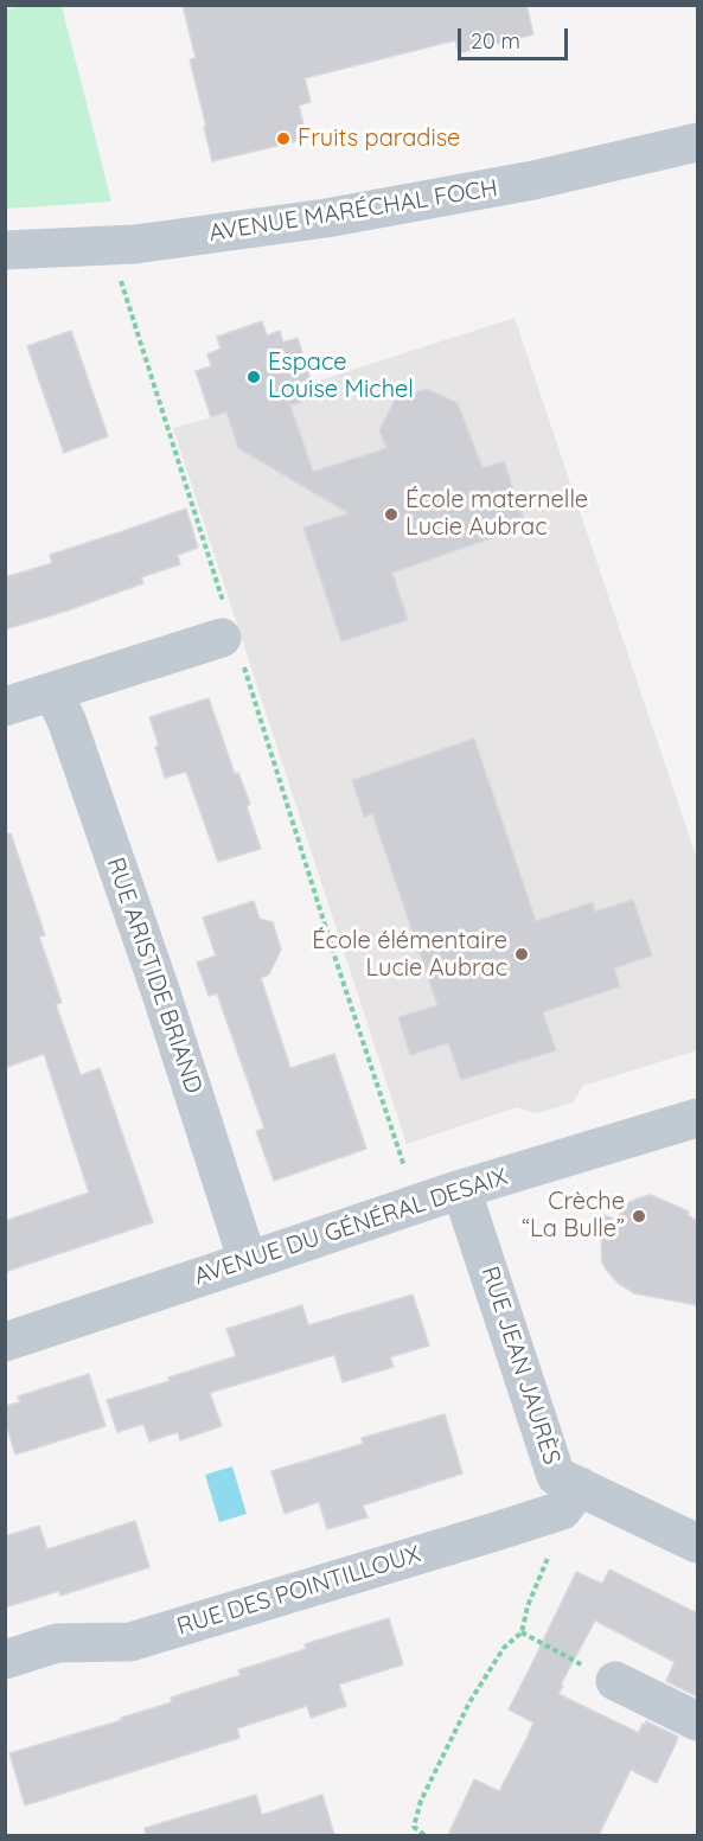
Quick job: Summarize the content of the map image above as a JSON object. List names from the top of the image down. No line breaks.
{"streets":{"street":["AVENUE MARÉCHAL FOCH","RUE ARISTIDE BRIAND","AVENUE DU GÉNÉRAL DESAIX","RUE JEAN JAURÈS","RUE DES POINTILLOUX"]},"crossings":[["RUE ARISTIDE BRIAND","AVENUE DU GÉNÉRAL DESAIX"],["AVENUE DU GÉNÉRAL DESAIX","RUE JEAN JAURÈS"],["RUE JEAN JAURÈS","RUE DES POINTILLOUX"]],"places":["Fruits paradise","Espace Louise Michel","École maternelle Lucie Aubrac","École élémentaire Lucie Aubrac","Crèche “La Bulle”"],"scale_bar":"20 m"}
